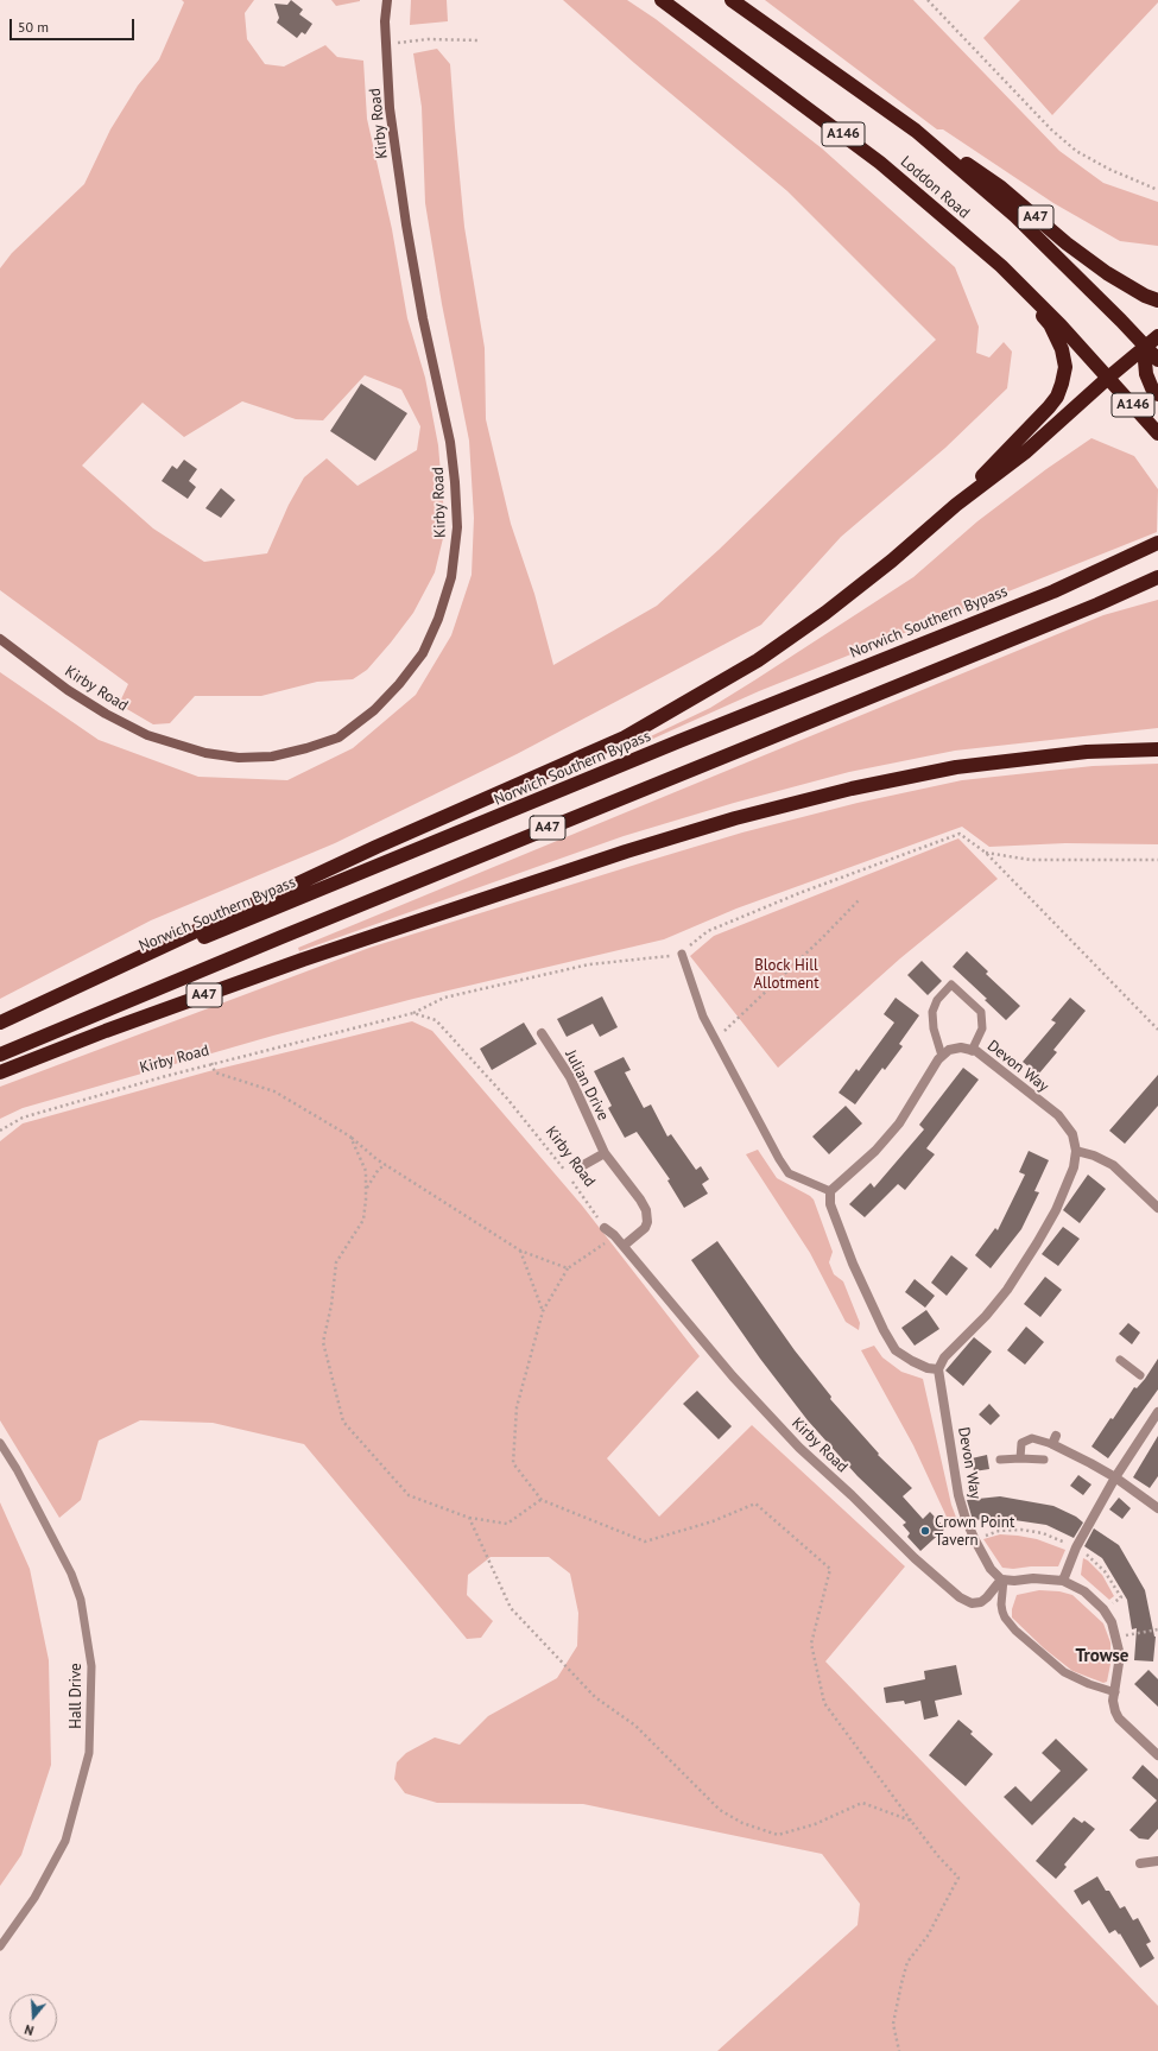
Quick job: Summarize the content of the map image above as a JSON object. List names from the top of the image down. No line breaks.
{"streets":{"highway":["A146","Loddon Road","A47","Norwich Southern Bypass"],"street":["Kirby Road","Devon Way","Julian Drive"],"lane":["Hall Drive"]},"crossings":[["Kirby Road","Devon Way"],["Kirby Road","Julian Drive"],["A146","Loddon Road"],["Loddon Road","A47"],["A47","Norwich Southern Bypass"]],"districts":["Trowse"],"parks":["Block Hill Allotment"],"places":["Crown Point Tavern"],"scale_bar":"50 m","north":"bottom"}
